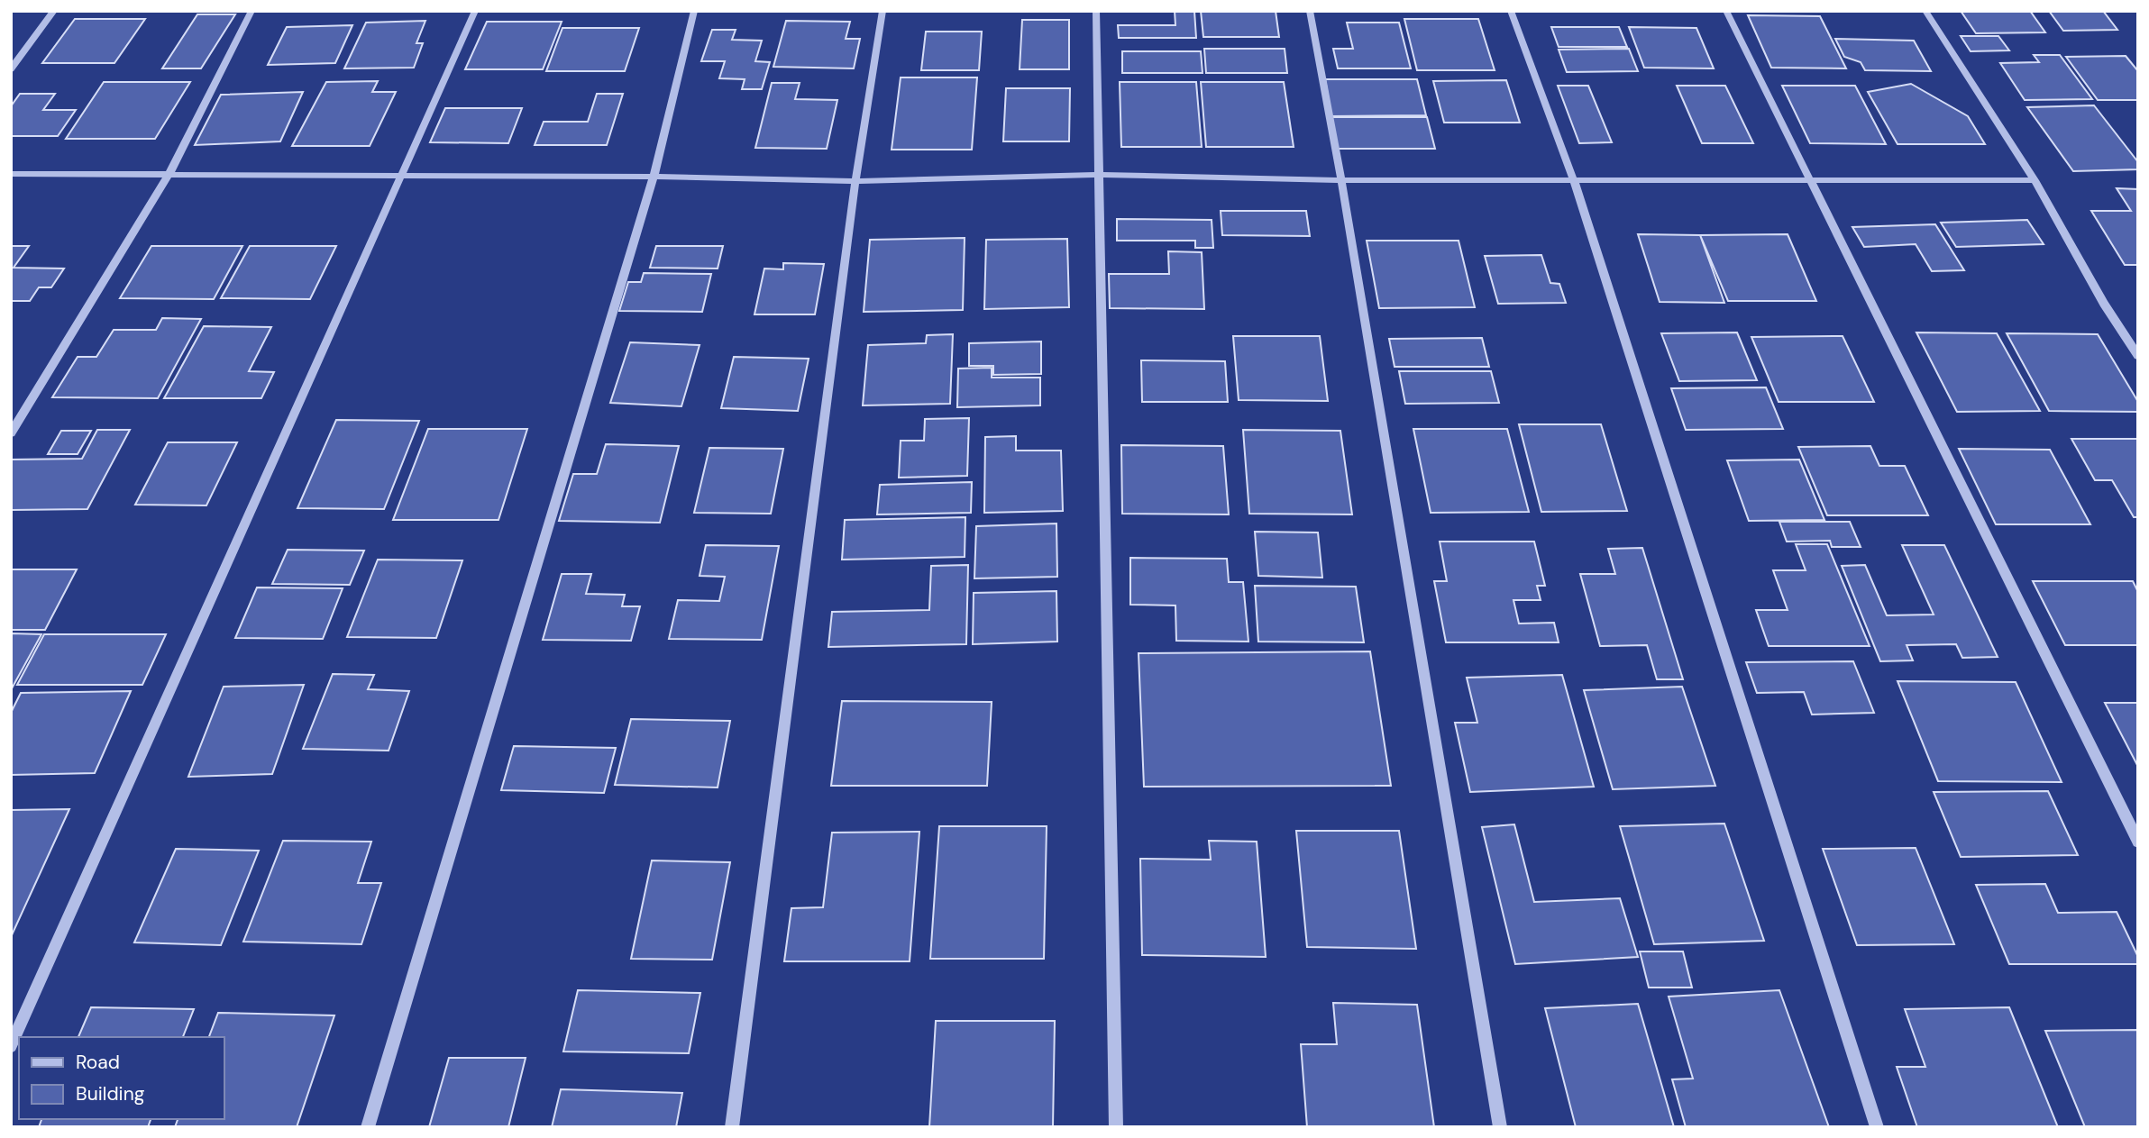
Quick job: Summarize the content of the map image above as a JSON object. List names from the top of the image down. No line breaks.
{"legend":["Road","Building"]}
